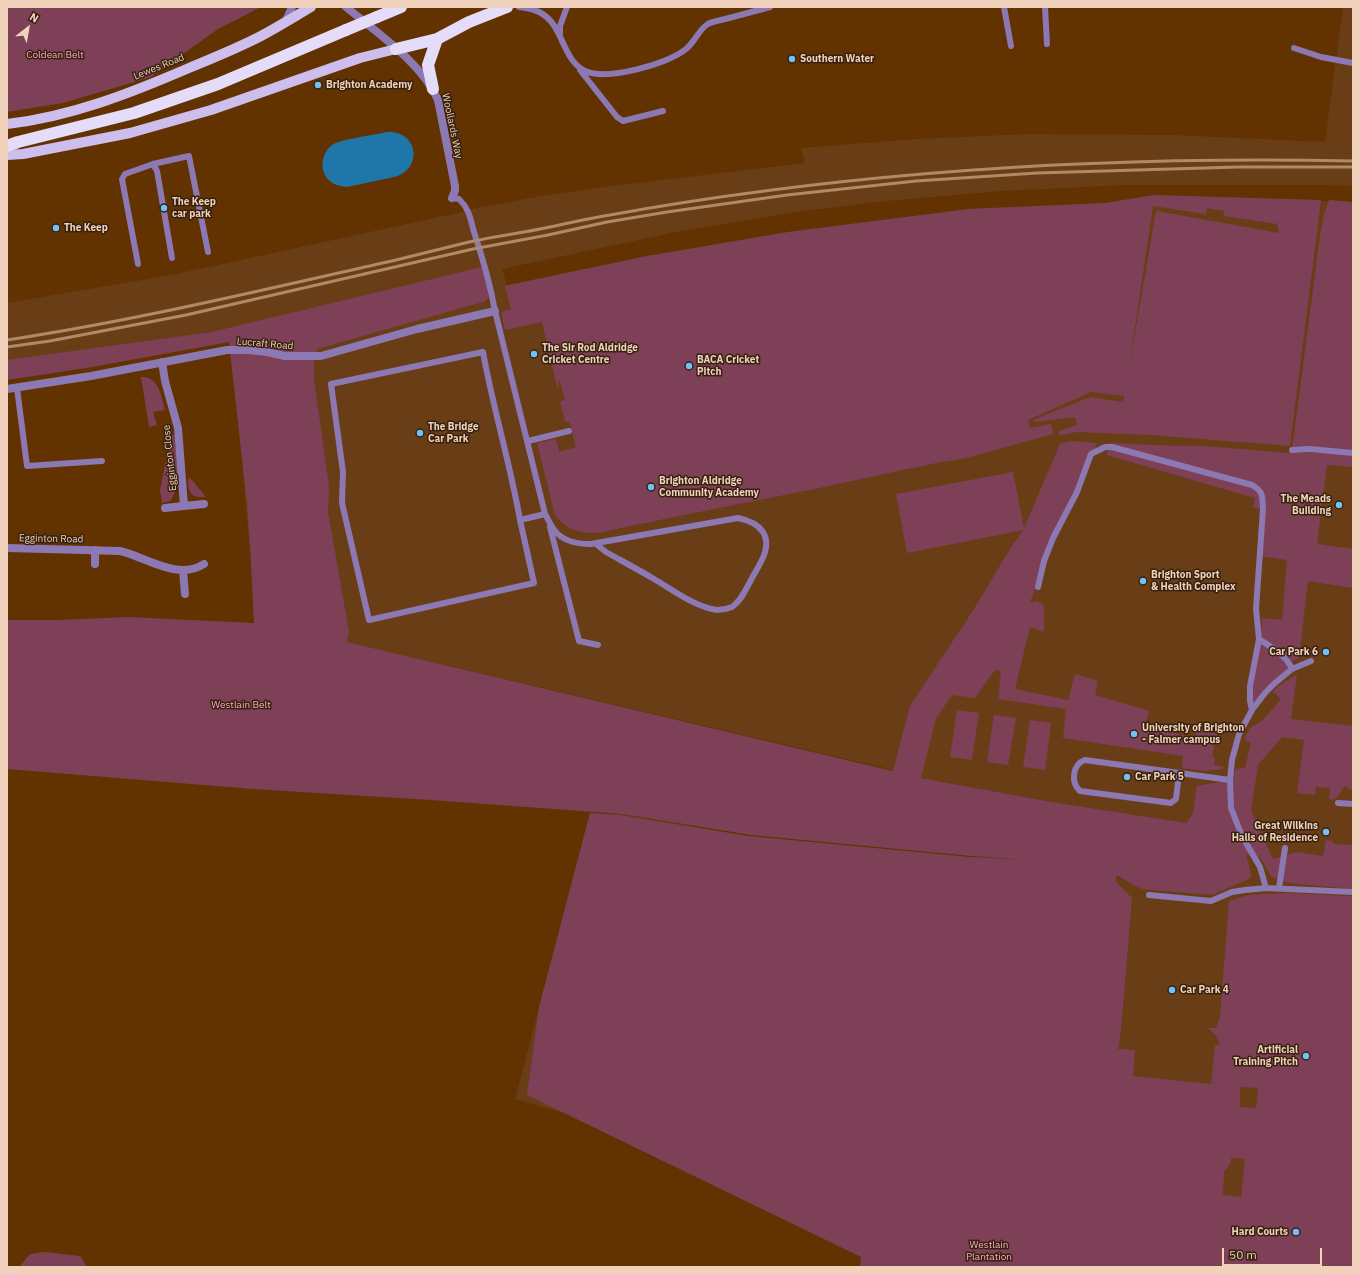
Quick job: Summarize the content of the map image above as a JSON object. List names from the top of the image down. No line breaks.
{"streets":{"main road":["Lewes Road"],"street":["Woollards Way","Lucraft Road","Egginton Close","Egginton Road"]},"crossings":[["Lucraft Road","Egginton Close"]],"parks":["Coldean Belt","Westlain Belt","Westlain Plantation"],"places":["Southern Water","Brighton Academy","The Keep car park","The Keep","The Sir Rod Aldridge Cricket Centre","BACA Cricket Pitch","The Bridge Car Park","Brighton Aldridge Community Academy","The Meads Building","Brighton Sport & Health Complex","Car Park 6","University of Brighton - Falmer campus","Car Park 5","Great Wilkins Halls of Residence","Car Park 4","Artificial Training Pitch","Hard Courts"],"scale_bar":"50 m","north":"top right"}
